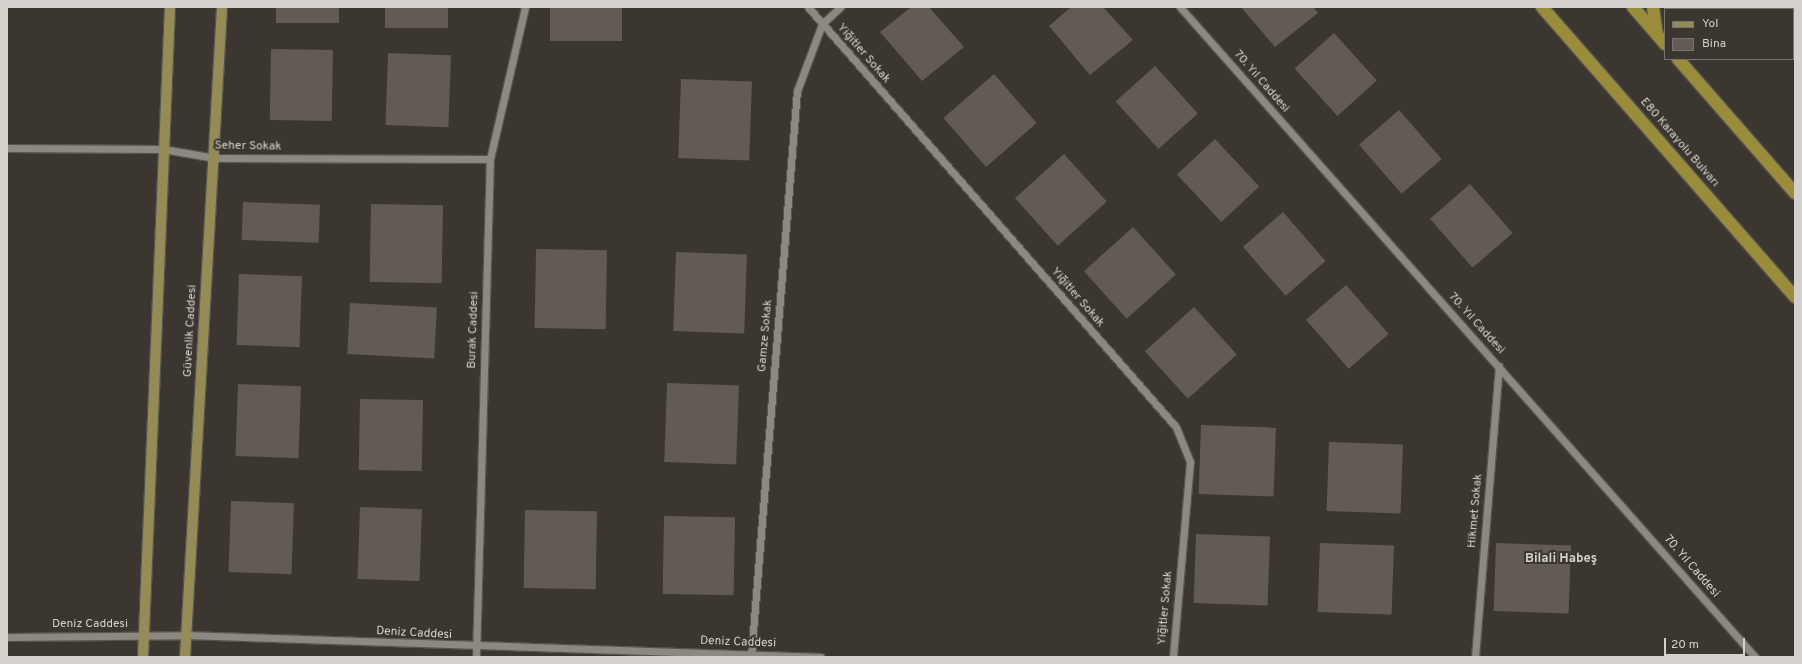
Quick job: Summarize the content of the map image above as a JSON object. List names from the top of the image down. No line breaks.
{"streets":{"highway":["E80 Karayolu Bulvarı"],"main road":["Güvenlik Caddesi"],"street":["Yiğitler Sokak","70. Yıl Caddesi","Seher Sokak","Burak Caddesi","Gamze Sokak","Hikmet Sokak","Deniz Caddesi"]},"crossings":[["Yiğitler Sokak","Gamze Sokak"],["70. Yıl Caddesi","Hikmet Sokak"],["Seher Sokak","Burak Caddesi"],["Seher Sokak","Güvenlik Caddesi"],["Burak Caddesi","Deniz Caddesi"],["Güvenlik Caddesi","Deniz Caddesi"],["Gamze Sokak","Deniz Caddesi"]],"districts":["Bilali Habeş"],"legend":["Yol","Bina"],"scale_bar":"20 m"}
